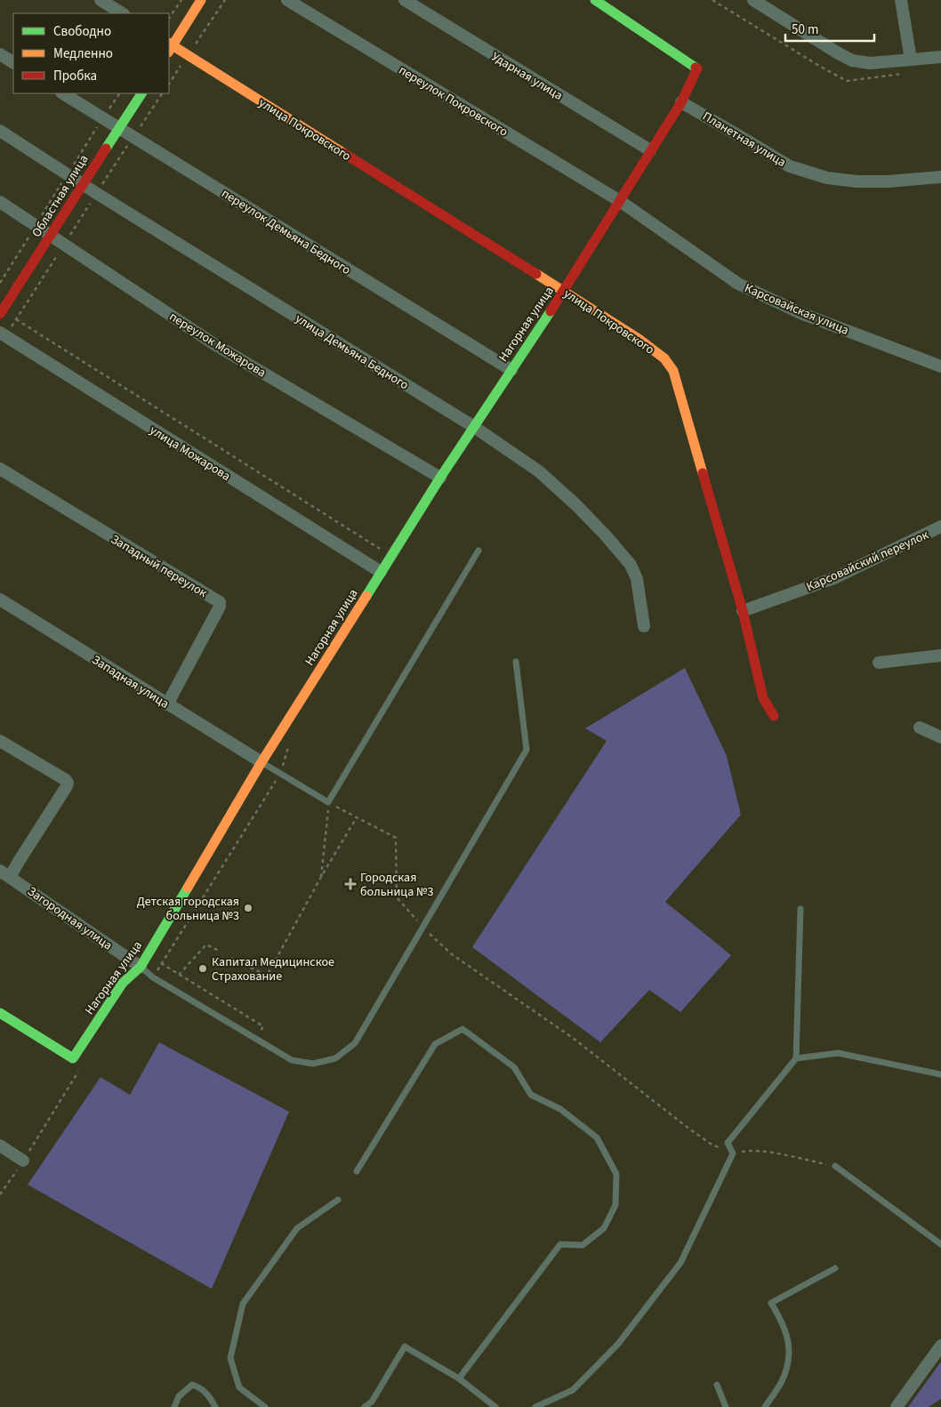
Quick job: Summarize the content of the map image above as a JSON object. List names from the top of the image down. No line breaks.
{"streets":{"street":["Ударная улица","переулок Покровского","улица Покровского","Планетная улица","Областная улица","переулок Демьяна Бедного","Карсовайская улица","Нагорная улица","переулок Можарова","улица Демьяна Бедного","улица Можарова","Карсовайский переулок","Западный переулок","Западная улица","Загородная улица"]},"crossings":[["Ударная улица","Нагорная улица"],["переулок Покровского","Карсовайская улица"],["переулок Покровского","Нагорная улица"],["улица Покровского","Нагорная улица"],["улица Покровского","Карсовайский переулок"],["Планетная улица","Нагорная улица"],["Областная улица","переулок Демьяна Бедного"],["Областная улица","переулок Можарова"],["Областная улица","улица Демьяна Бедного"],["переулок Демьяна Бедного","Нагорная улица"],["Карсовайская улица","Нагорная улица"],["Нагорная улица","переулок Можарова"],["Нагорная улица","улица Демьяна Бедного"],["Нагорная улица","улица Можарова"],["Нагорная улица","Западная улица"],["Нагорная улица","Загородная улица"],["Западный переулок","Западная улица"]],"places":{"health":["Городская больница №3"],"other":["Детская городская больница №3","Капитал Медицинское Страхование"]},"legend":["Свободно","Медленно","Пробка"],"scale_bar":"50 m"}
